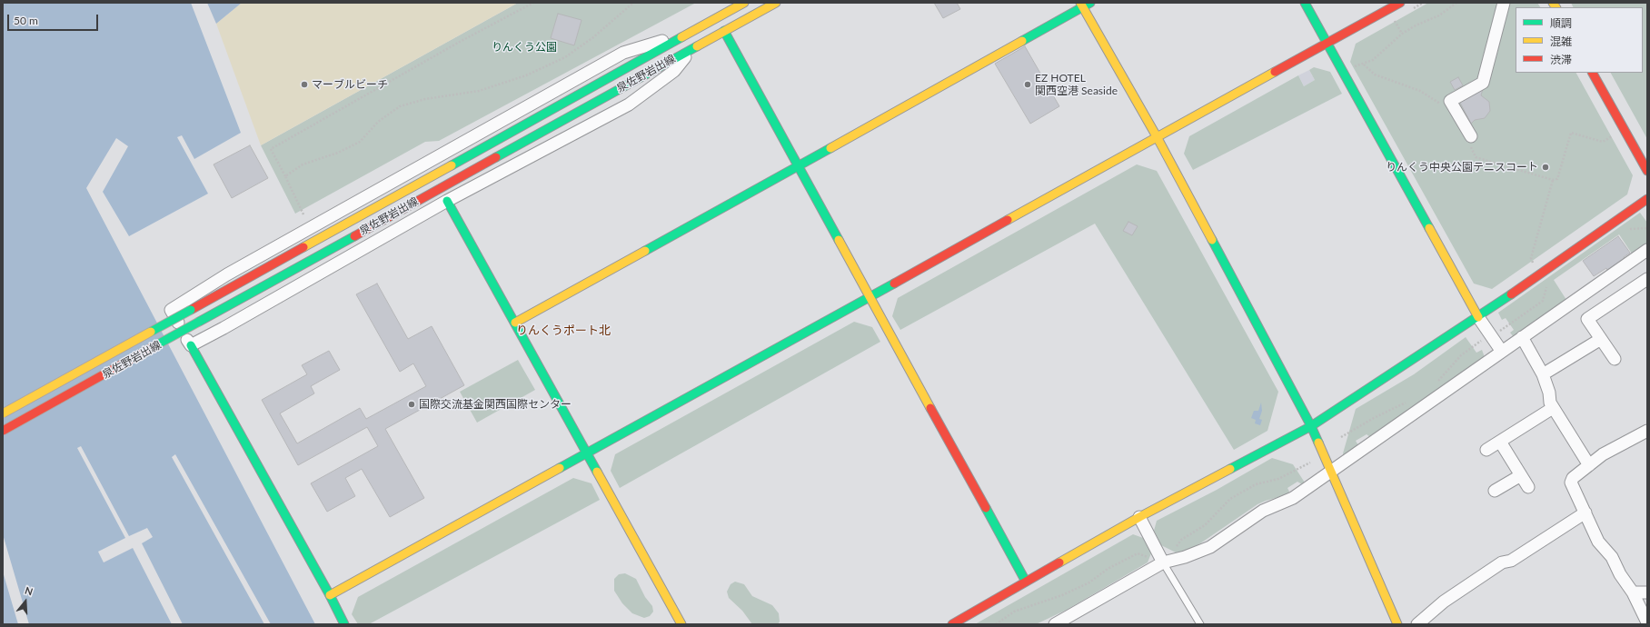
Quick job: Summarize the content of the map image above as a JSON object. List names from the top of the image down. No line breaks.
{"streets":{"street":["泉佐野岩出線"]},"districts":["りんくうポート北"],"parks":["りんくう公園"],"places":["マーブルビーチ","EZ HOTEL 関西空港 Seaside","りんくう中央公園テニスコート","国際交流基金関西国際センター"],"legend":["順調","混雑","渋滞"],"scale_bar":"50 m","north":"top"}
